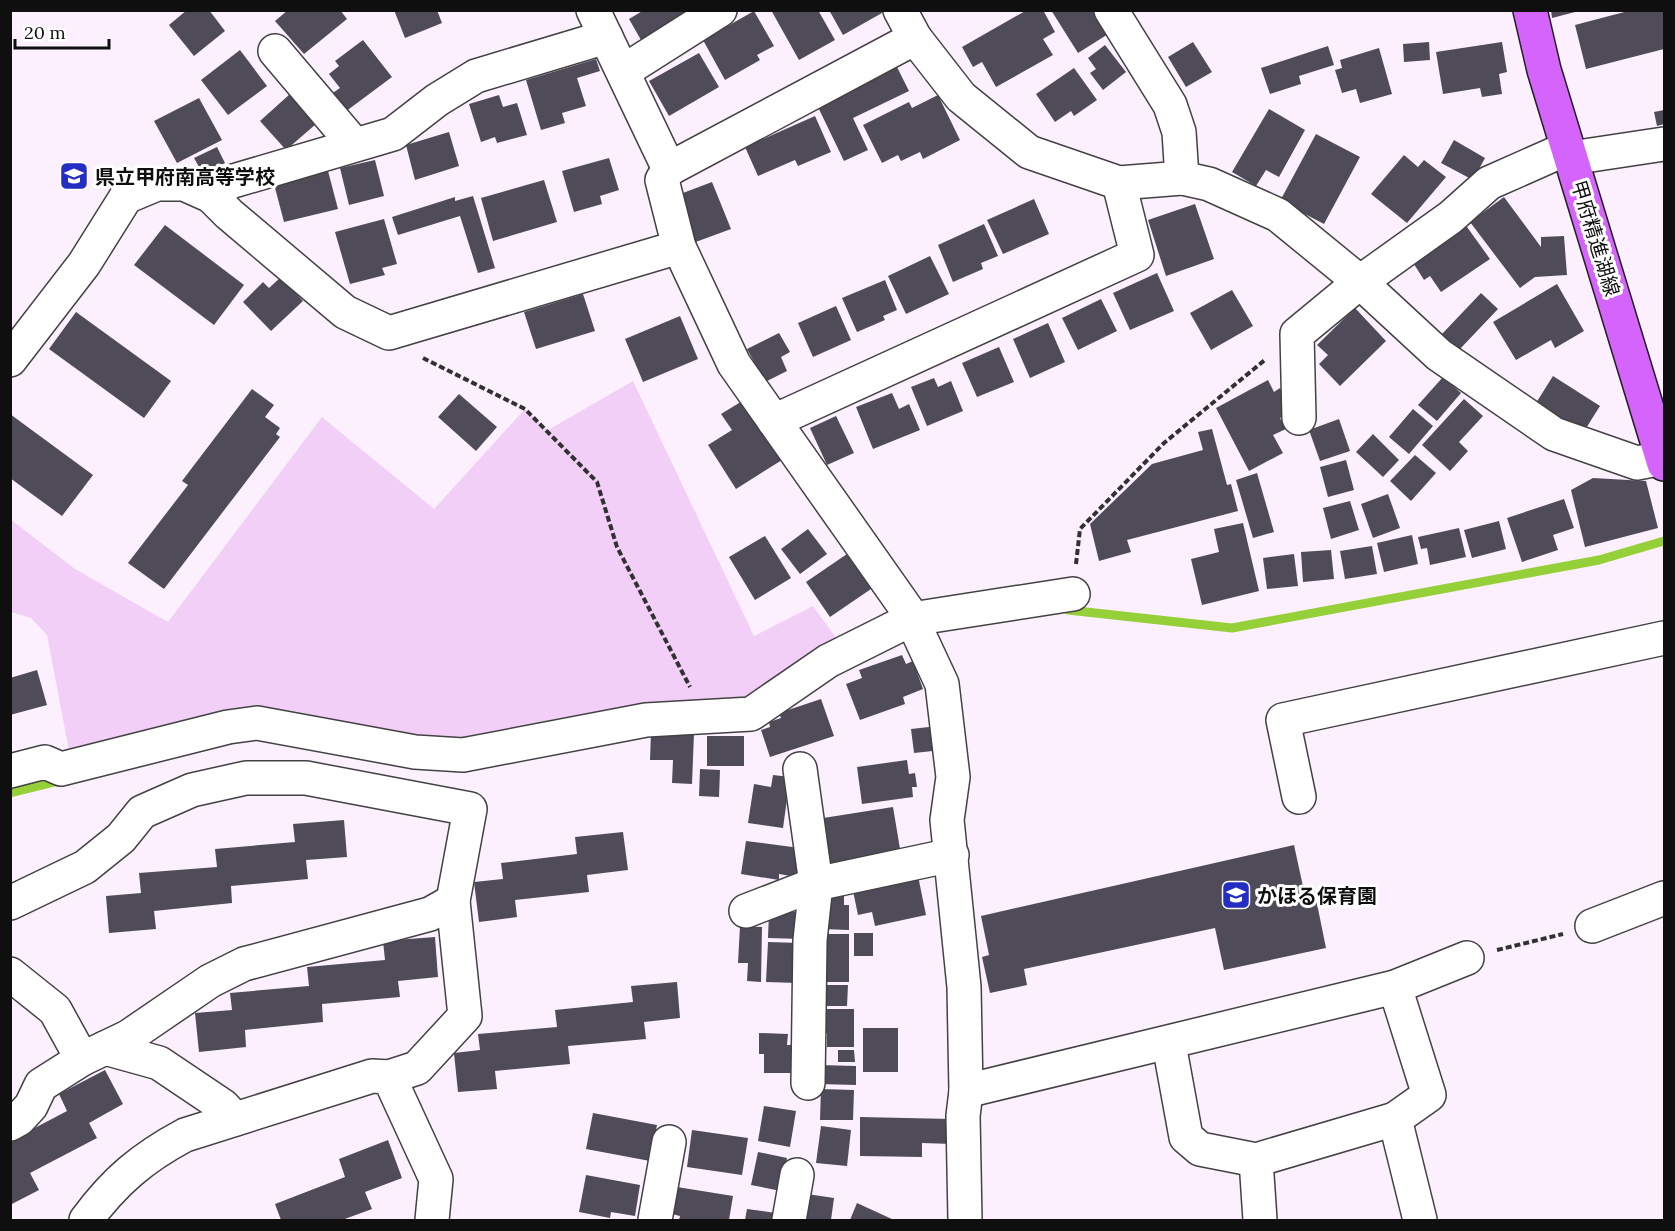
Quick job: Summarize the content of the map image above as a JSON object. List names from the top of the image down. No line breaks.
{"streets":{"main road":["甲府精進湖線"]},"places":{"school or university":["県立甲府南高等学校","かほる保育園"]},"scale_bar":"20 m"}
